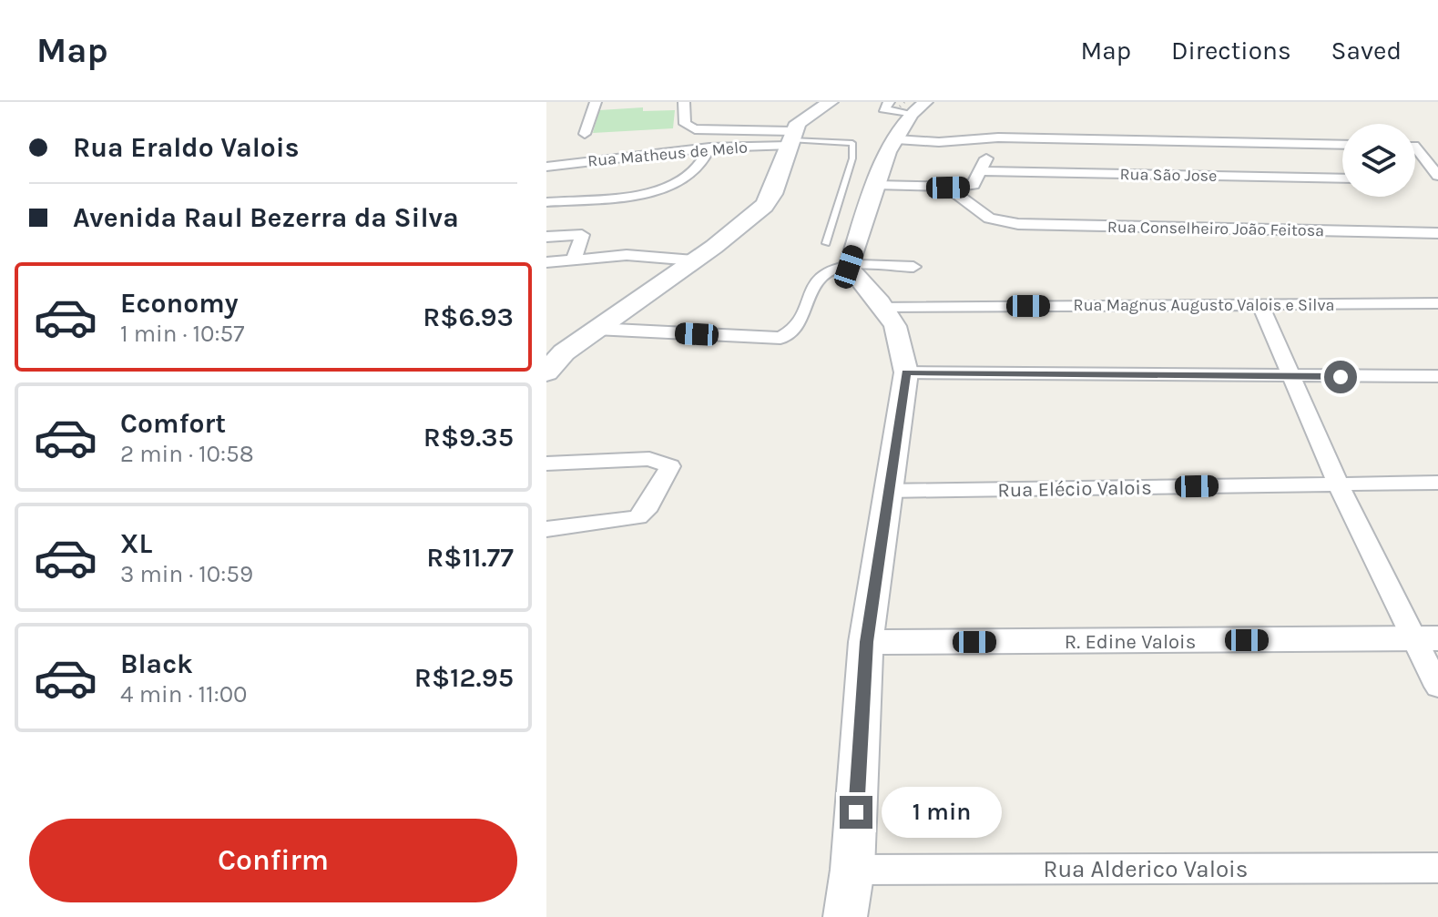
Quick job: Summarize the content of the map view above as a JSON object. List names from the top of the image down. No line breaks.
{"streets":{"street":["Rua Matheus de Melo","Rua São Jose","Rua Conselheiro João Feitosa","Rua Magnus Augusto Valois e Silva","Rua Elécio Valois","R. Edine Valois","Rua Alderico Valois"]},"crossings":[["Rua São Jose","Rua Conselheiro João Feitosa"]],"page":{"header":"Map","nav":["Map","Directions","Saved"],"banner":["Rua Eraldo Valois","Avenida Raul Bezerra da Silva"],"list":[{"name":"Economy","note":"1 min · 10:57","value":"R$6.93"},{"name":"Comfort","note":"2 min · 10:58","value":"R$9.35"},{"name":"XL","note":"3 min · 10:59","value":"R$11.77"},{"name":"Black","note":"4 min · 11:00","value":"R$12.95"}],"bubble":"1 min","buttons":"Confirm"}}
